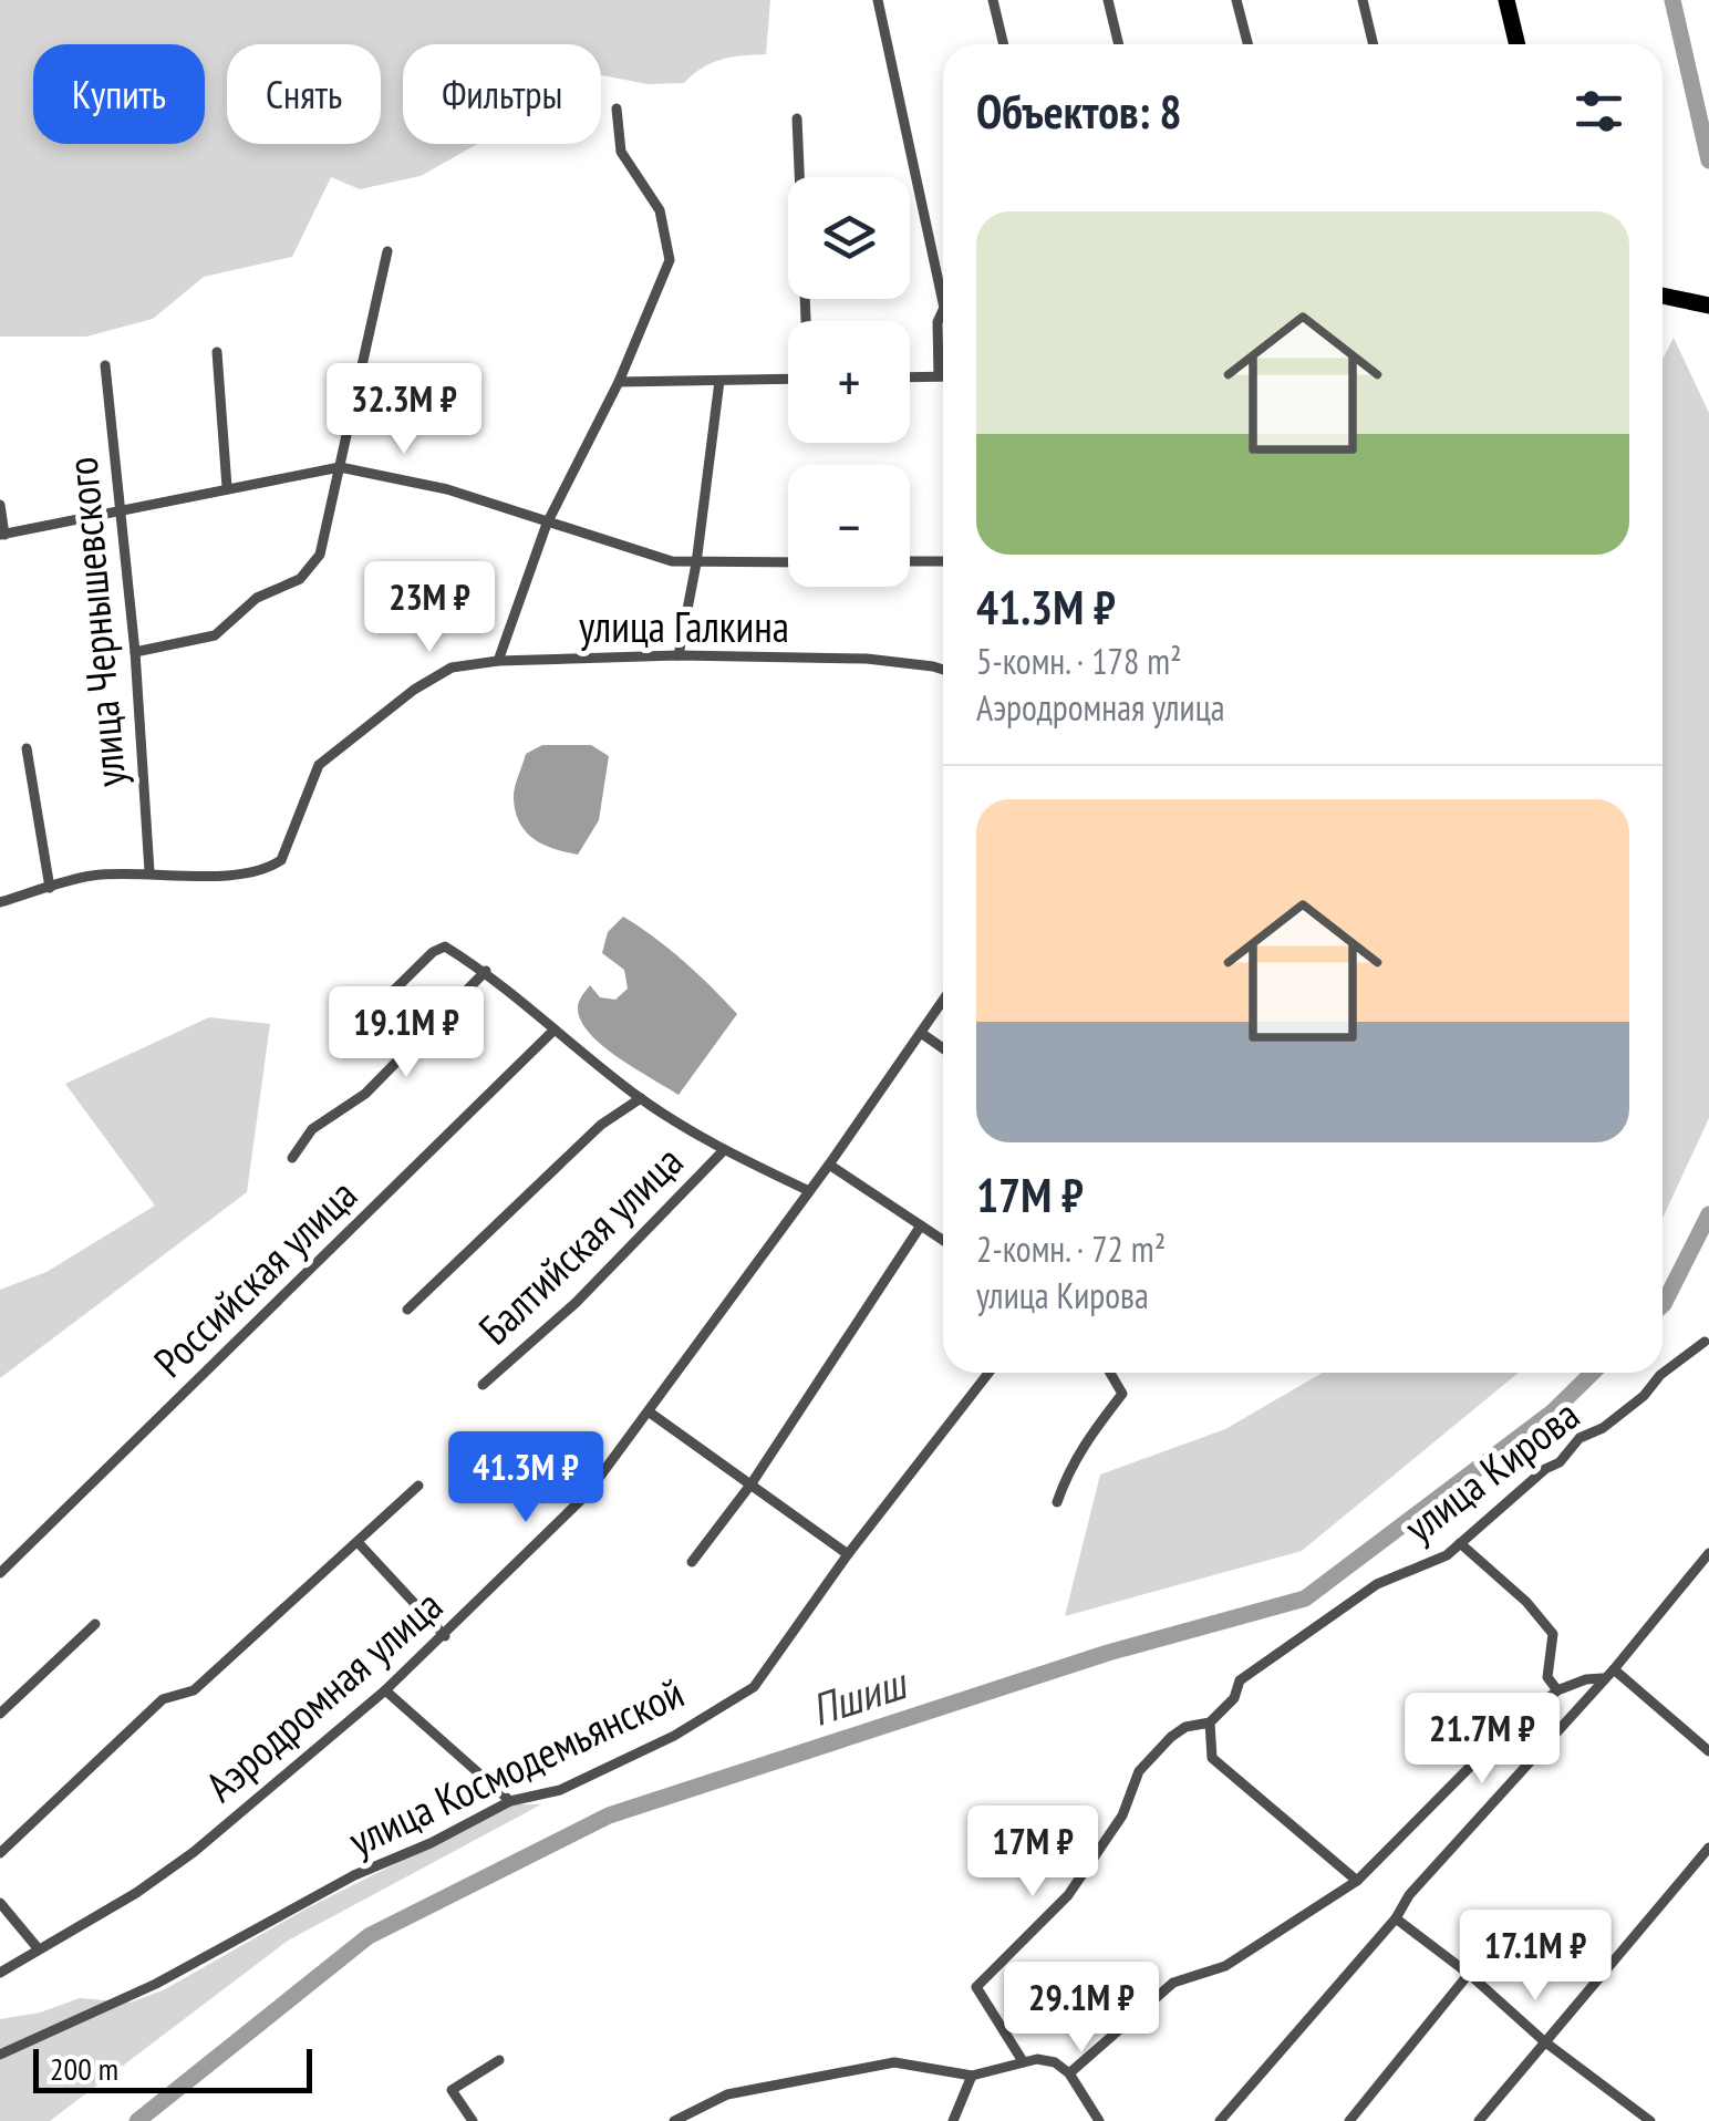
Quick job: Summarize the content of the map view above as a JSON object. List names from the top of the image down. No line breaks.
{"streets":{"street":["улица Чернышевского","улица Галкина","Балтийская улица","Российская улица","улица Кирова","Аэродромная улица","улица Космодемьянской"]},"crossings":[["улица Чернышевского","улица Галкина"]],"water":["Пшиш"],"scale_bar":"200 m","page":{"chip":["Купить","Снять","Фильтры"],"heading":"Объектов: 8","map_buttons":["+","−"],"list":[{"name":"41.3M ₽","note":"5-комн. · 178 m² · Аэродромная улица"},{"name":"17M ₽","note":"2-комн. · 72 m² · улица Кирова"}],"price":["32.3M ₽","23M ₽","19.1M ₽","41.3M ₽","21.7M ₽","17M ₽","17.1M ₽","29.1M ₽"],"scale":"200 m"}}
